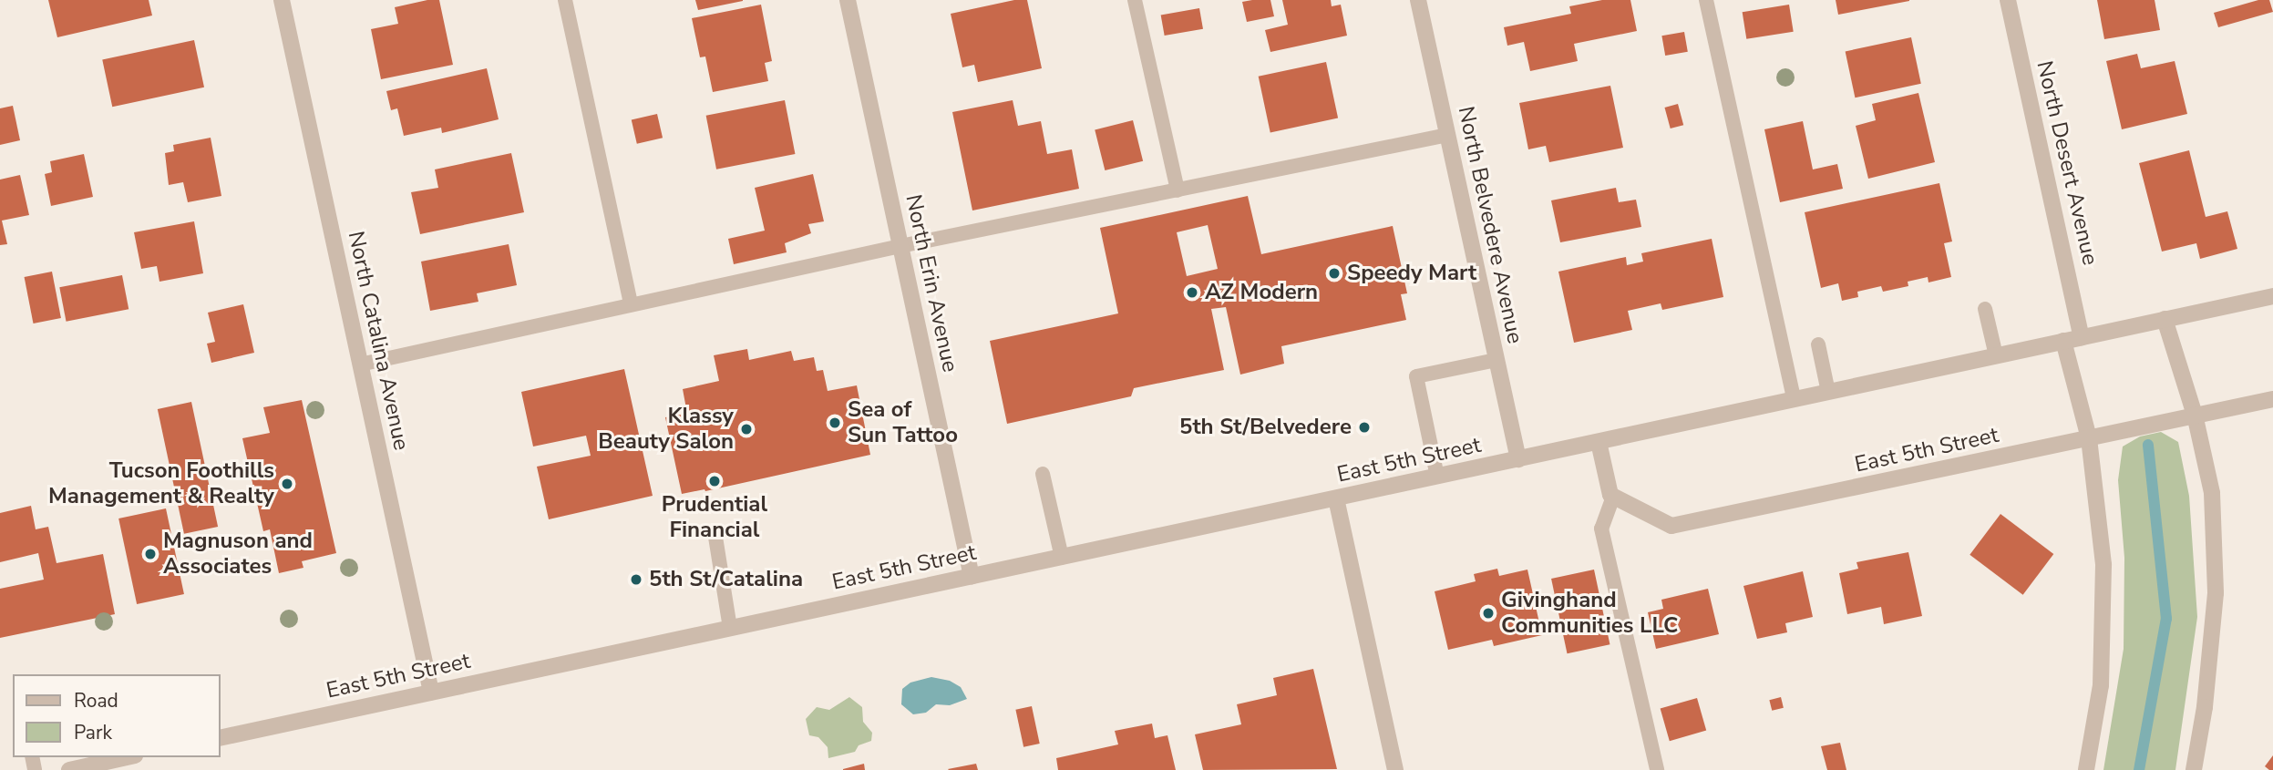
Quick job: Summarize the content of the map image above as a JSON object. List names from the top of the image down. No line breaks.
{"streets":{"street":["North Desert Avenue","North Belvedere Avenue","North Erin Avenue","North Catalina Avenue","East 5th Street"]},"crossings":[["North Desert Avenue","East 5th Street"],["North Belvedere Avenue","East 5th Street"],["North Erin Avenue","East 5th Street"],["North Catalina Avenue","East 5th Street"]],"places":["Speedy Mart","AZ Modern","Sea of Sun Tattoo","5th St/Belvedere","Klassy Beauty Salon","Prudential Financial","Tucson Foothills Management & Realty","Magnuson and Associates","5th St/Catalina","Givinghand Communities LLC"],"legend":["Road","Park"]}
